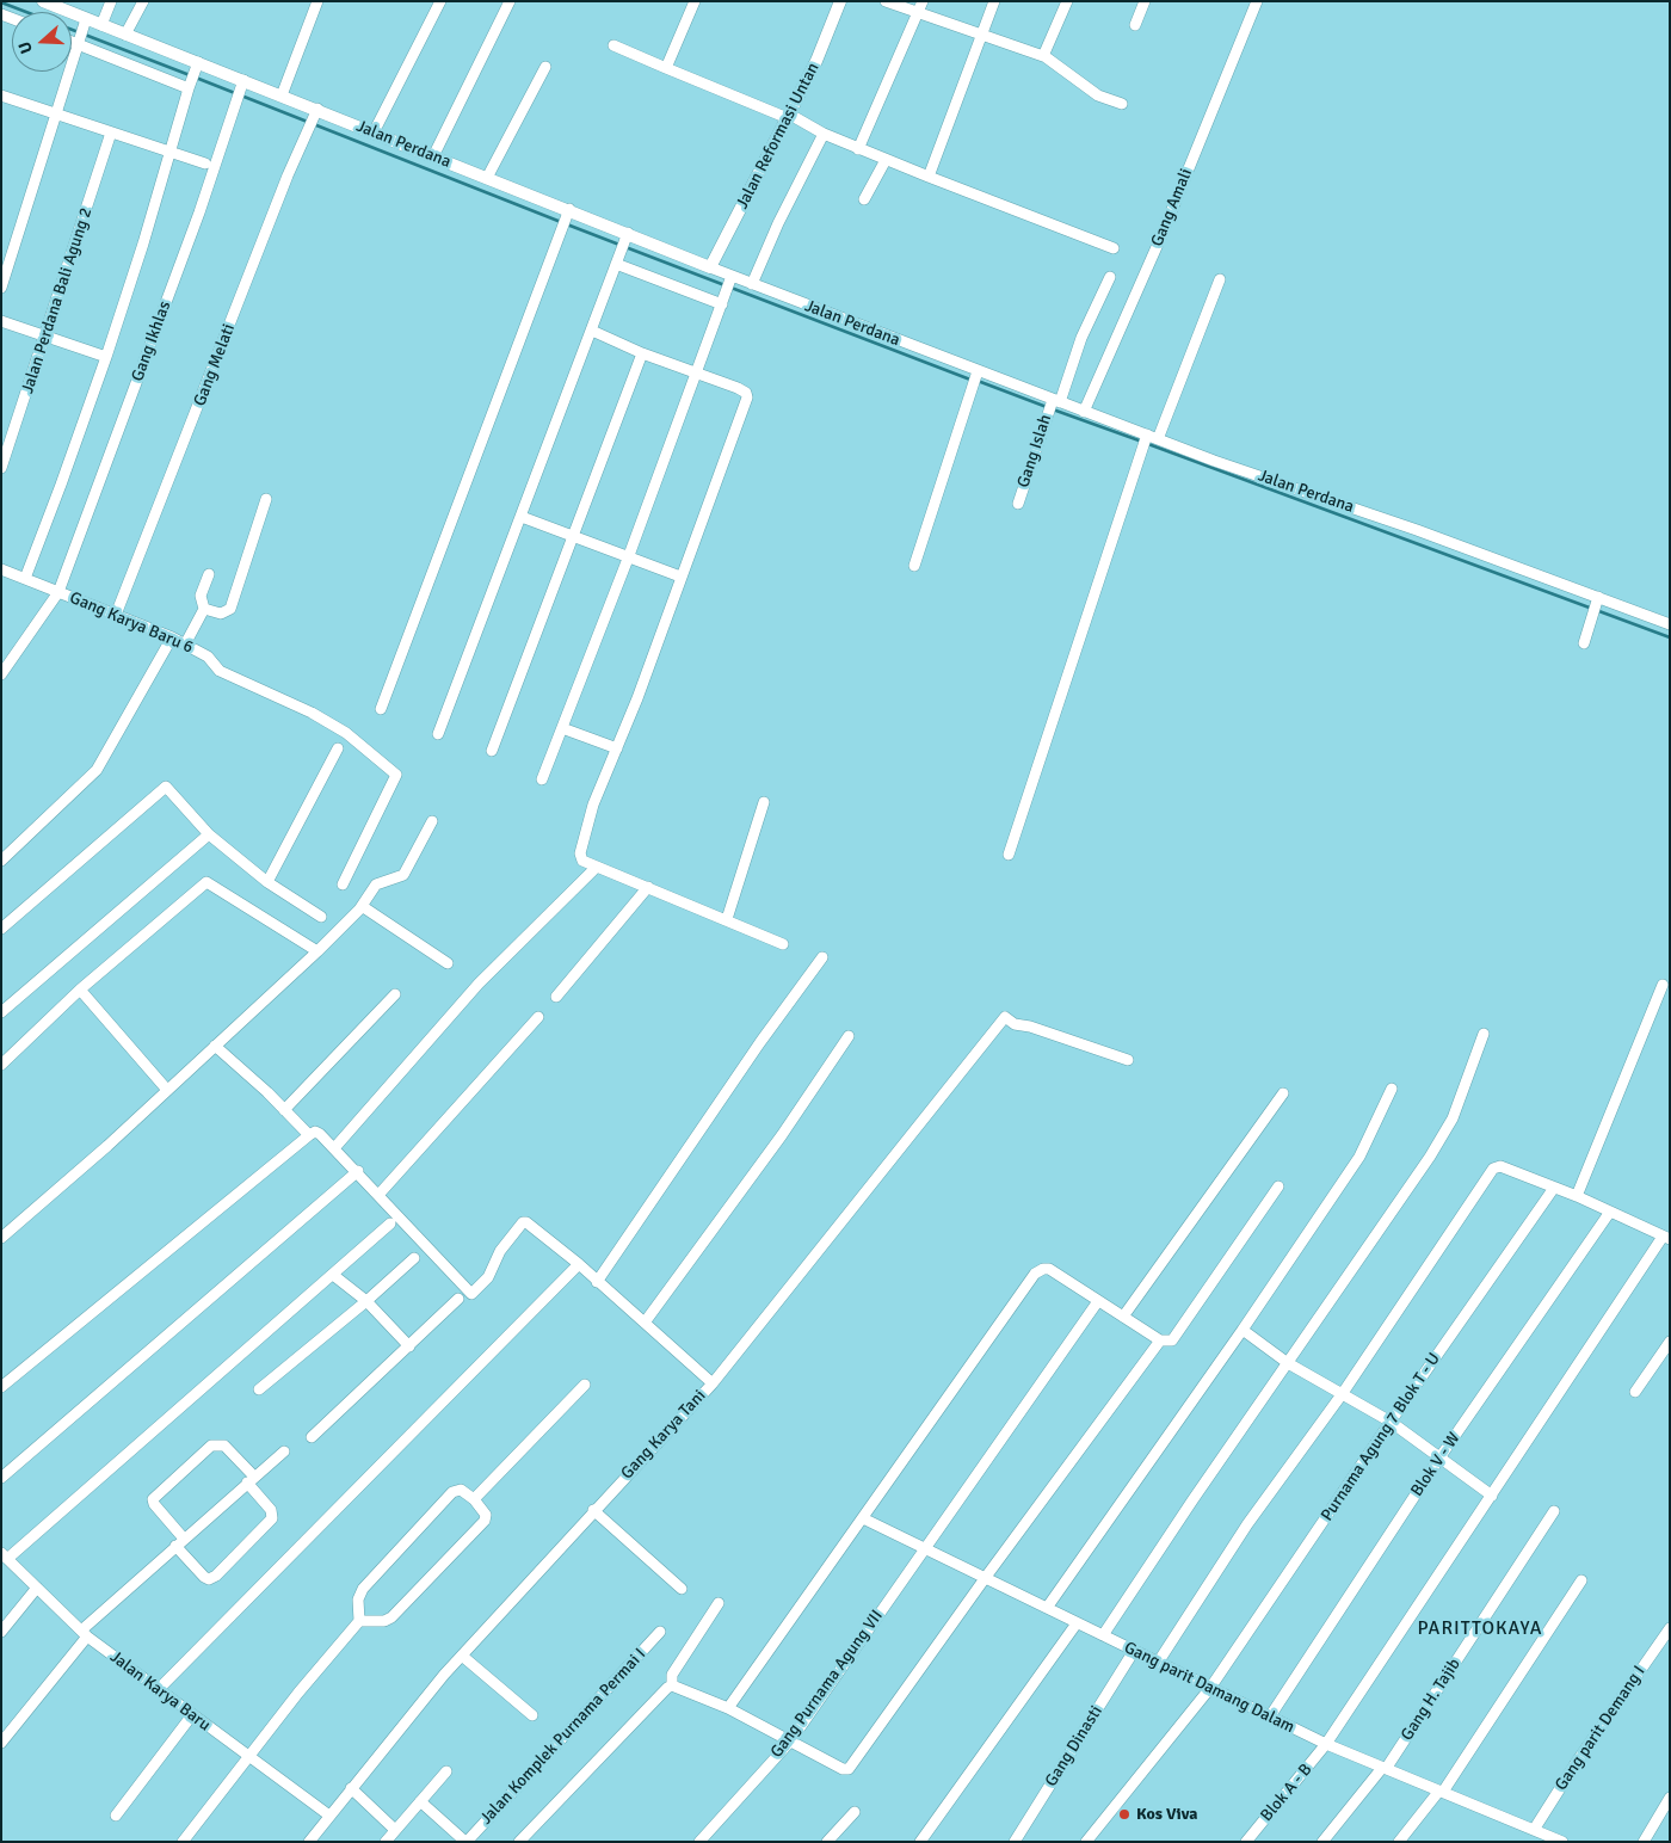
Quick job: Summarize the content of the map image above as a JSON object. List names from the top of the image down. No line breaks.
{"streets":{"street":["Jalan Reformasi Untan","Jalan Perdana","Gang Amali","Jalan Perdana Bali Agung 2","Gang Ikhlas","Gang Melati","Gang Islah","Gang Karya Baru 6","Gang Karya Tani","Purnama Agung 7 Blok T - U","Blok V - W","Gang Purnama Agung VII","Gang parit Damang Dalam","Jalan Karya Baru","Gang H. Tajib","Gang parit Demang I","Jalan Komplek Purnama Permai I","Gang Dinasti","Blok A - B"]},"crossings":[["Jalan Reformasi Untan","Jalan Perdana"],["Jalan Perdana","Gang Amali"],["Jalan Perdana","Gang Ikhlas"],["Jalan Perdana","Gang Melati"],["Jalan Perdana","Gang Islah"],["Gang Ikhlas","Gang Karya Baru 6"],["Gang Melati","Gang Karya Baru 6"],["Gang Karya Tani","Jalan Karya Baru"],["Purnama Agung 7 Blok T - U","Gang parit Damang Dalam"],["Blok V - W","Gang parit Damang Dalam"],["Gang Purnama Agung VII","Gang parit Damang Dalam"],["Gang parit Damang Dalam","Gang H. Tajib"],["Gang parit Damang Dalam","Gang parit Demang I"],["Gang parit Damang Dalam","Gang Dinasti"],["Gang parit Damang Dalam","Blok A - B"]],"districts":["PARITTOKAYA"],"places":["Kos Viva"],"north":"left"}
